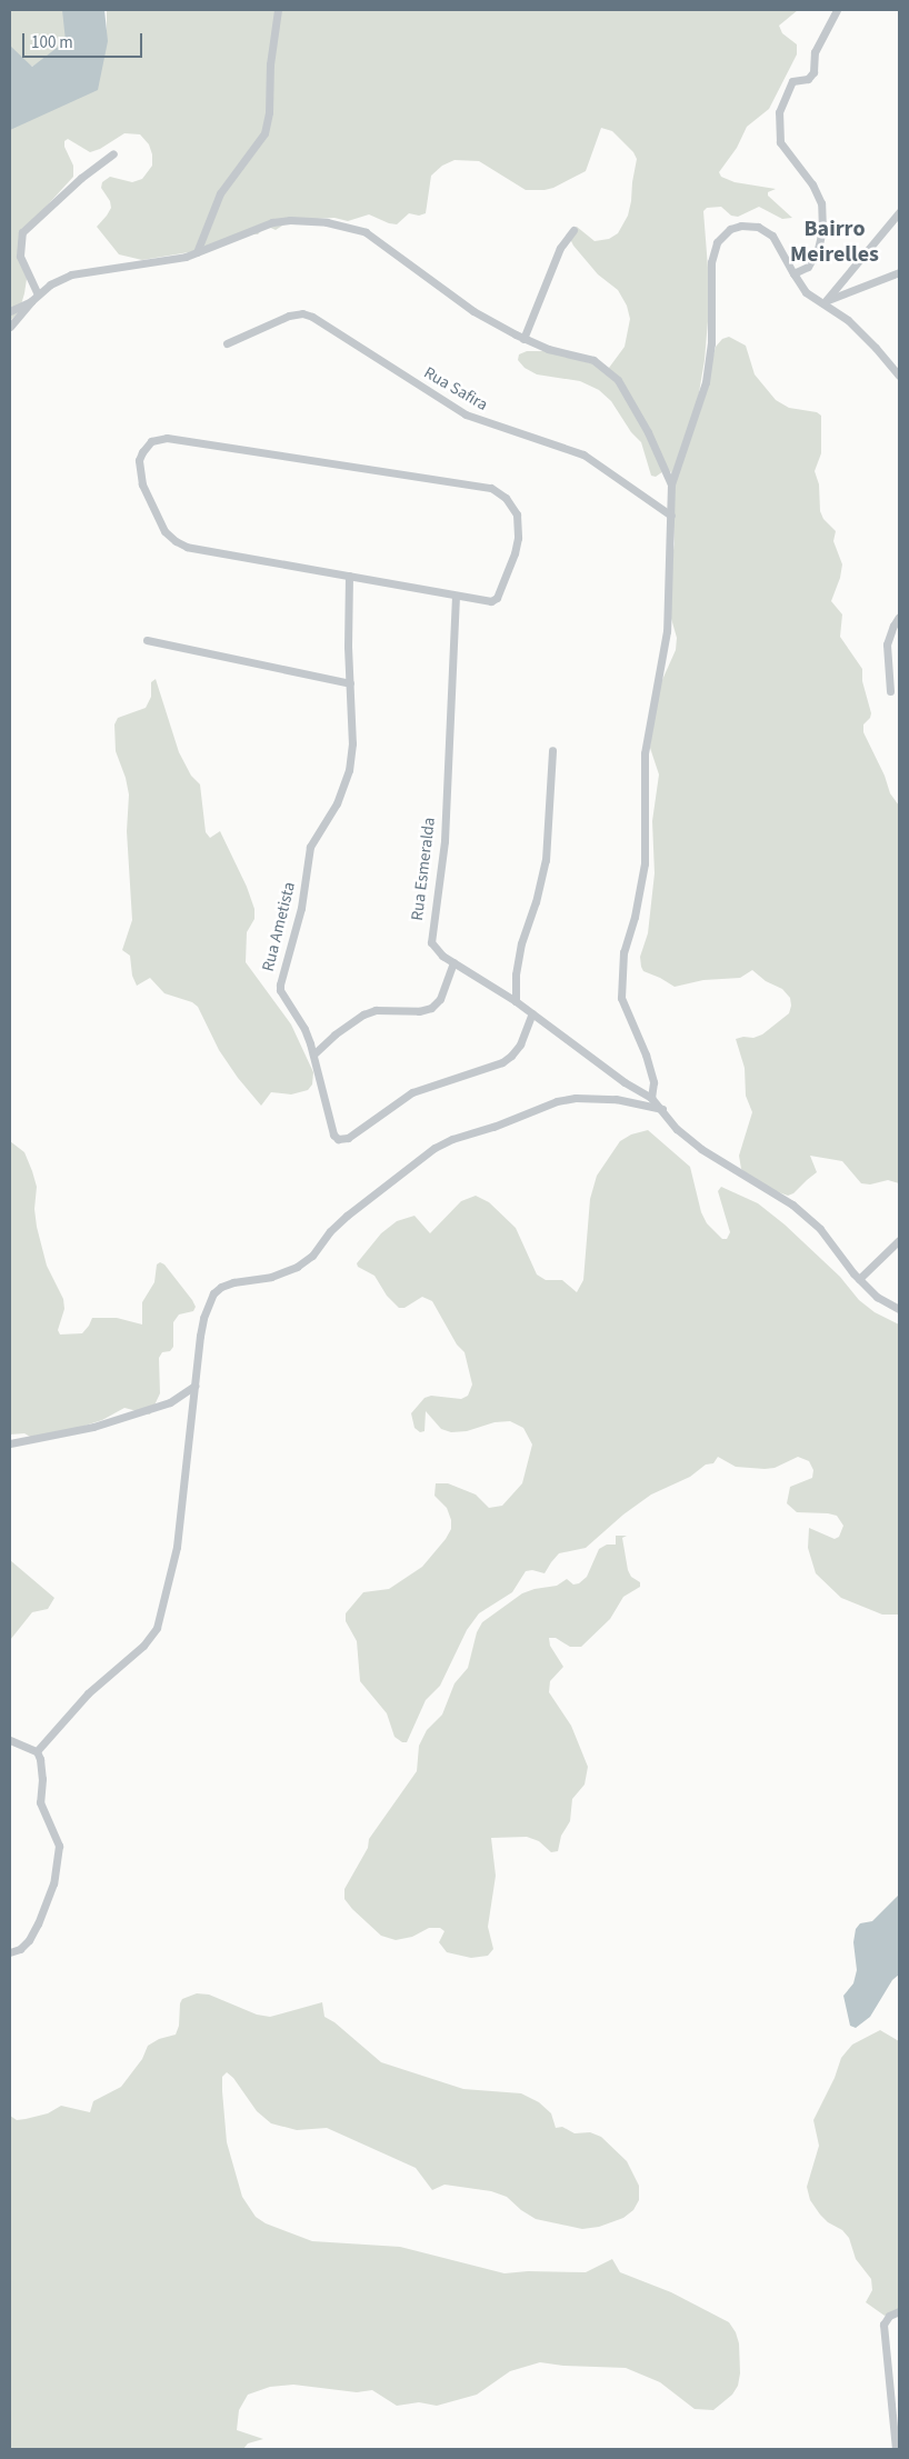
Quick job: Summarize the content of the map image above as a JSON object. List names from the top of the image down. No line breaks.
{"streets":{"street":["Rua Safira","Rua Esmeralda","Rua Ametista"]},"crossings":[["Rua Esmeralda","Rua Ametista"]],"districts":["Bairro Meirelles"],"scale_bar":"100 m"}
